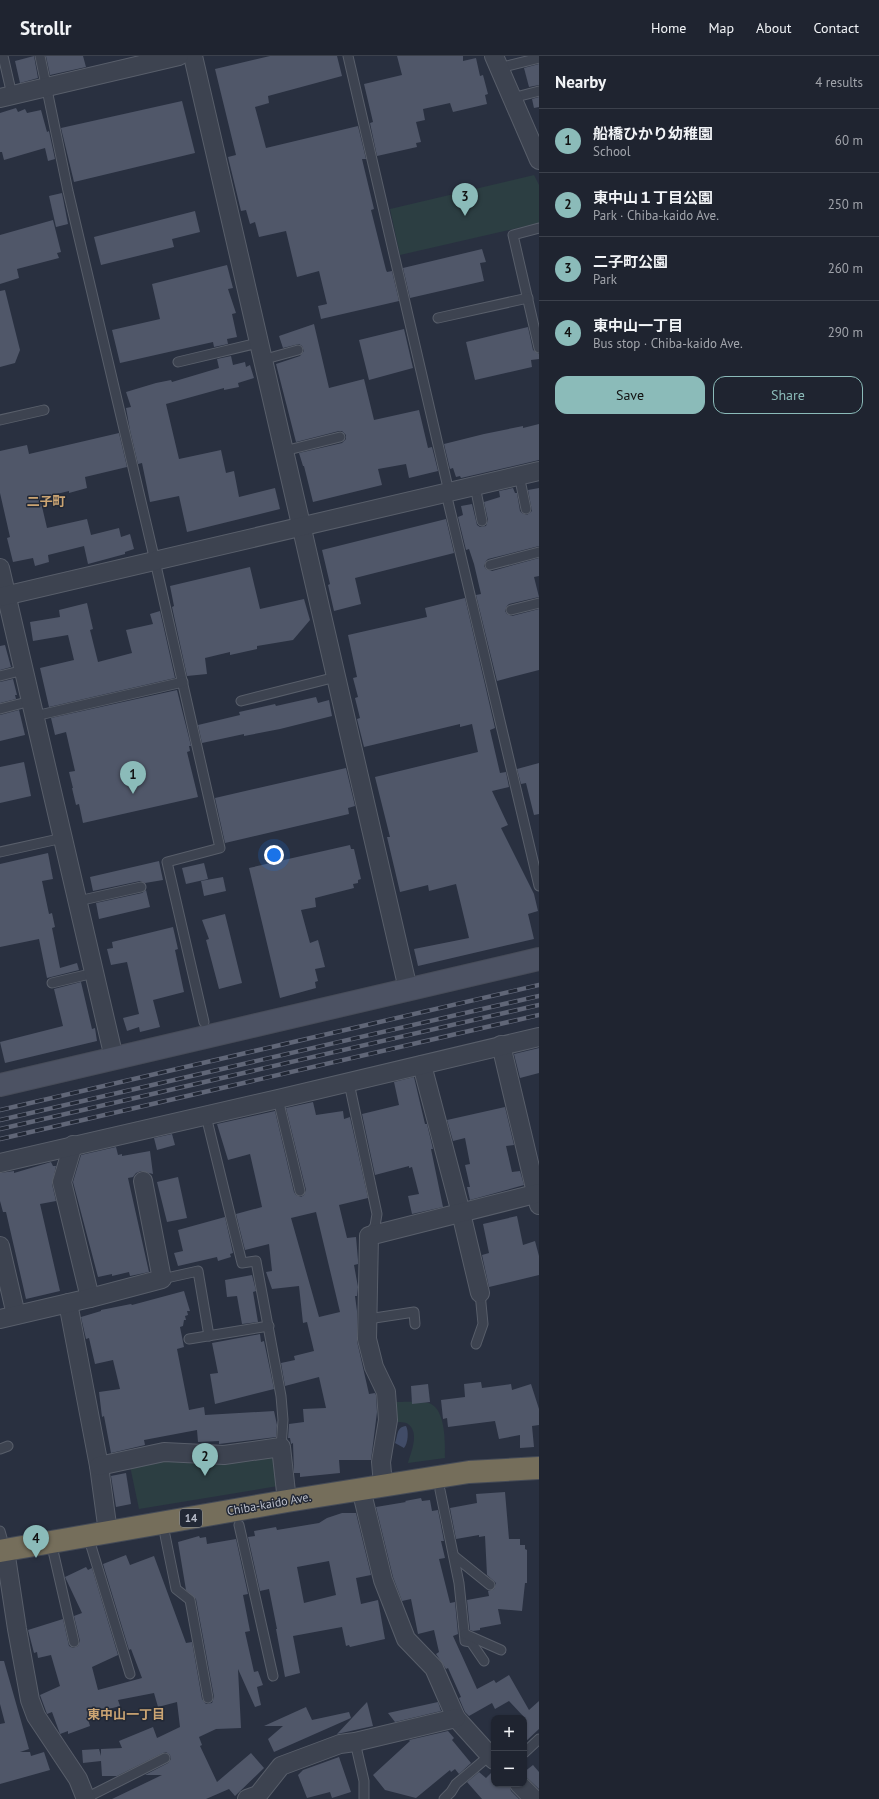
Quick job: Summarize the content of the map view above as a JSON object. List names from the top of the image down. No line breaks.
{"streets":{"highway":["Chiba-kaido Ave.","14"]},"districts":["二子町","東中山一丁目"],"page":{"header":"Strollr","nav":["Home","Map","About","Contact"],"heading":["Nearby","4 results"],"list":[{"mark":"1","name":"船橋ひかり幼稚園","note":"School","value":"60 m"},{"mark":"2","name":"東中山１丁目公園","note":"Park · Chiba-kaido Ave.","value":"250 m"},{"mark":"3","name":"二子町公園","note":"Park","value":"260 m"},{"mark":"4","name":"東中山一丁目","note":"Bus stop · Chiba-kaido Ave.","value":"290 m"}],"pins":["3","1","2","4"],"buttons":["Save","Share"],"map_buttons":["+","−"]}}
